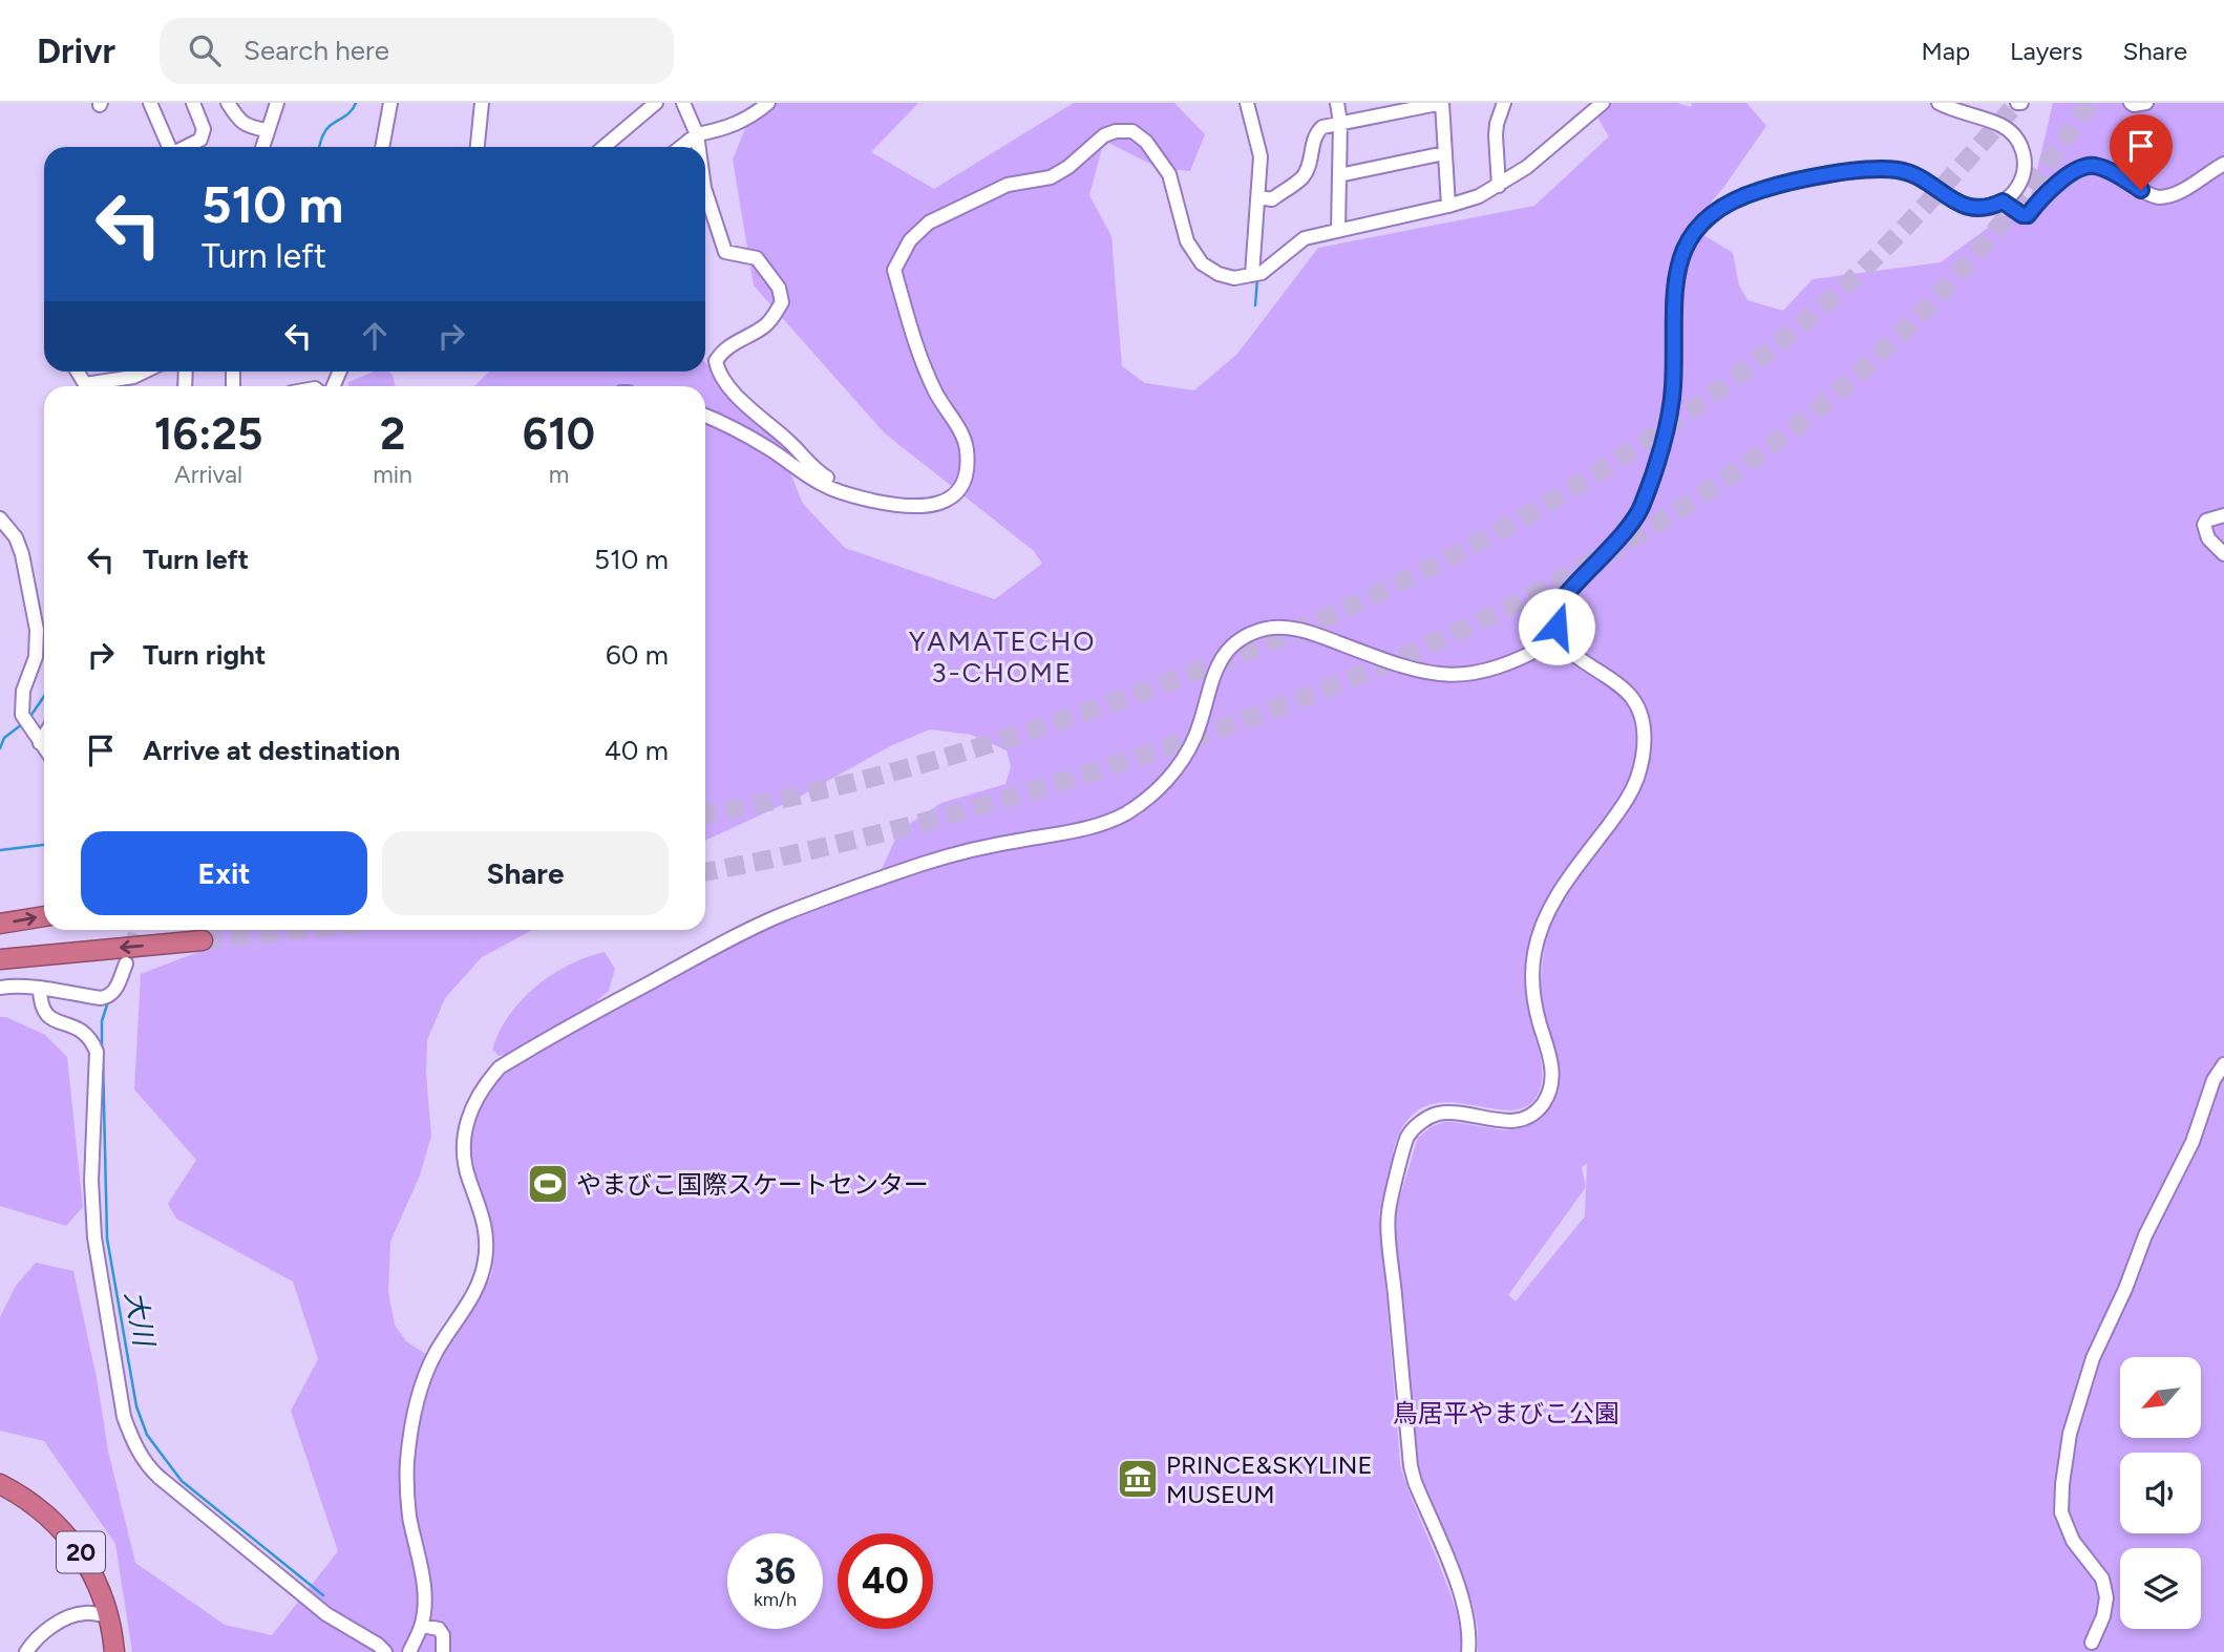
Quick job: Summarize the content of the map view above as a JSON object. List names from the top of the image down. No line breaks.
{"streets":{"highway":["20"]},"districts":["YAMATECHO 3-CHOME"],"water":["大川"],"parks":["鳥居平やまびこ公園"],"places":{"sports":["やまびこ国際スケートセンター"],"museum":["PRINCE&SKYLINE MUSEUM"]},"north":"bottom left","page":{"header":"Drivr","search":"Search here","nav":["Map","Layers","Share"],"turn":["510 m","Turn left"],"eta":["16:25","Arrival","2","min","610","m"],"list":[{"name":"Turn left","value":"510 m"},{"name":"Turn right","value":"60 m"},{"name":"Arrive at destination","value":"40 m"}],"buttons":["Exit","Share"],"speed":"36 km/h","limit":"40"}}
